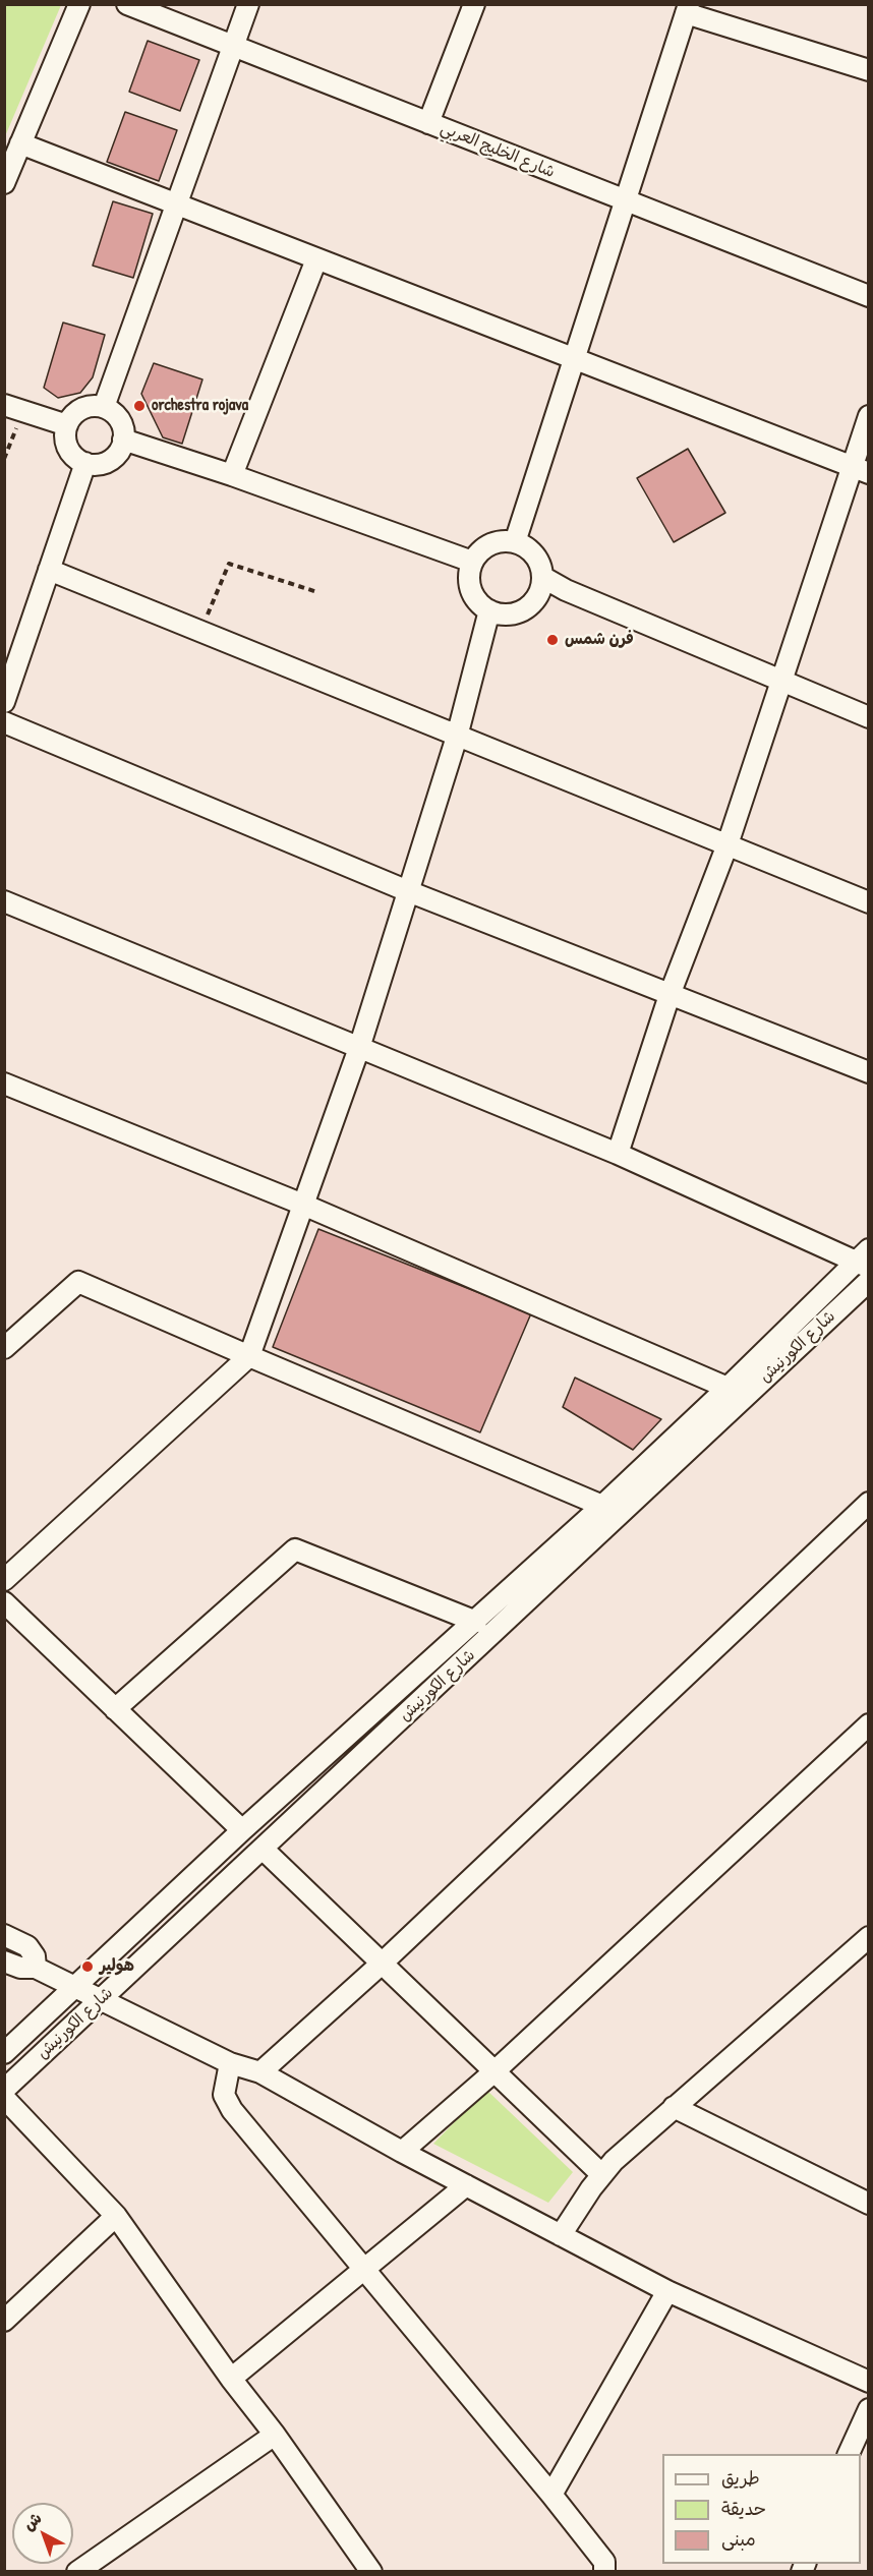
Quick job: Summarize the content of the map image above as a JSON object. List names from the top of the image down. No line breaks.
{"streets":{"street":["شارع الخليج العربي","شارع الكورنيش"]},"places":["orchestra rojava","فرن شمس","هولير"],"legend":["طريق","حديقة","مبنى"],"north":"top left"}
